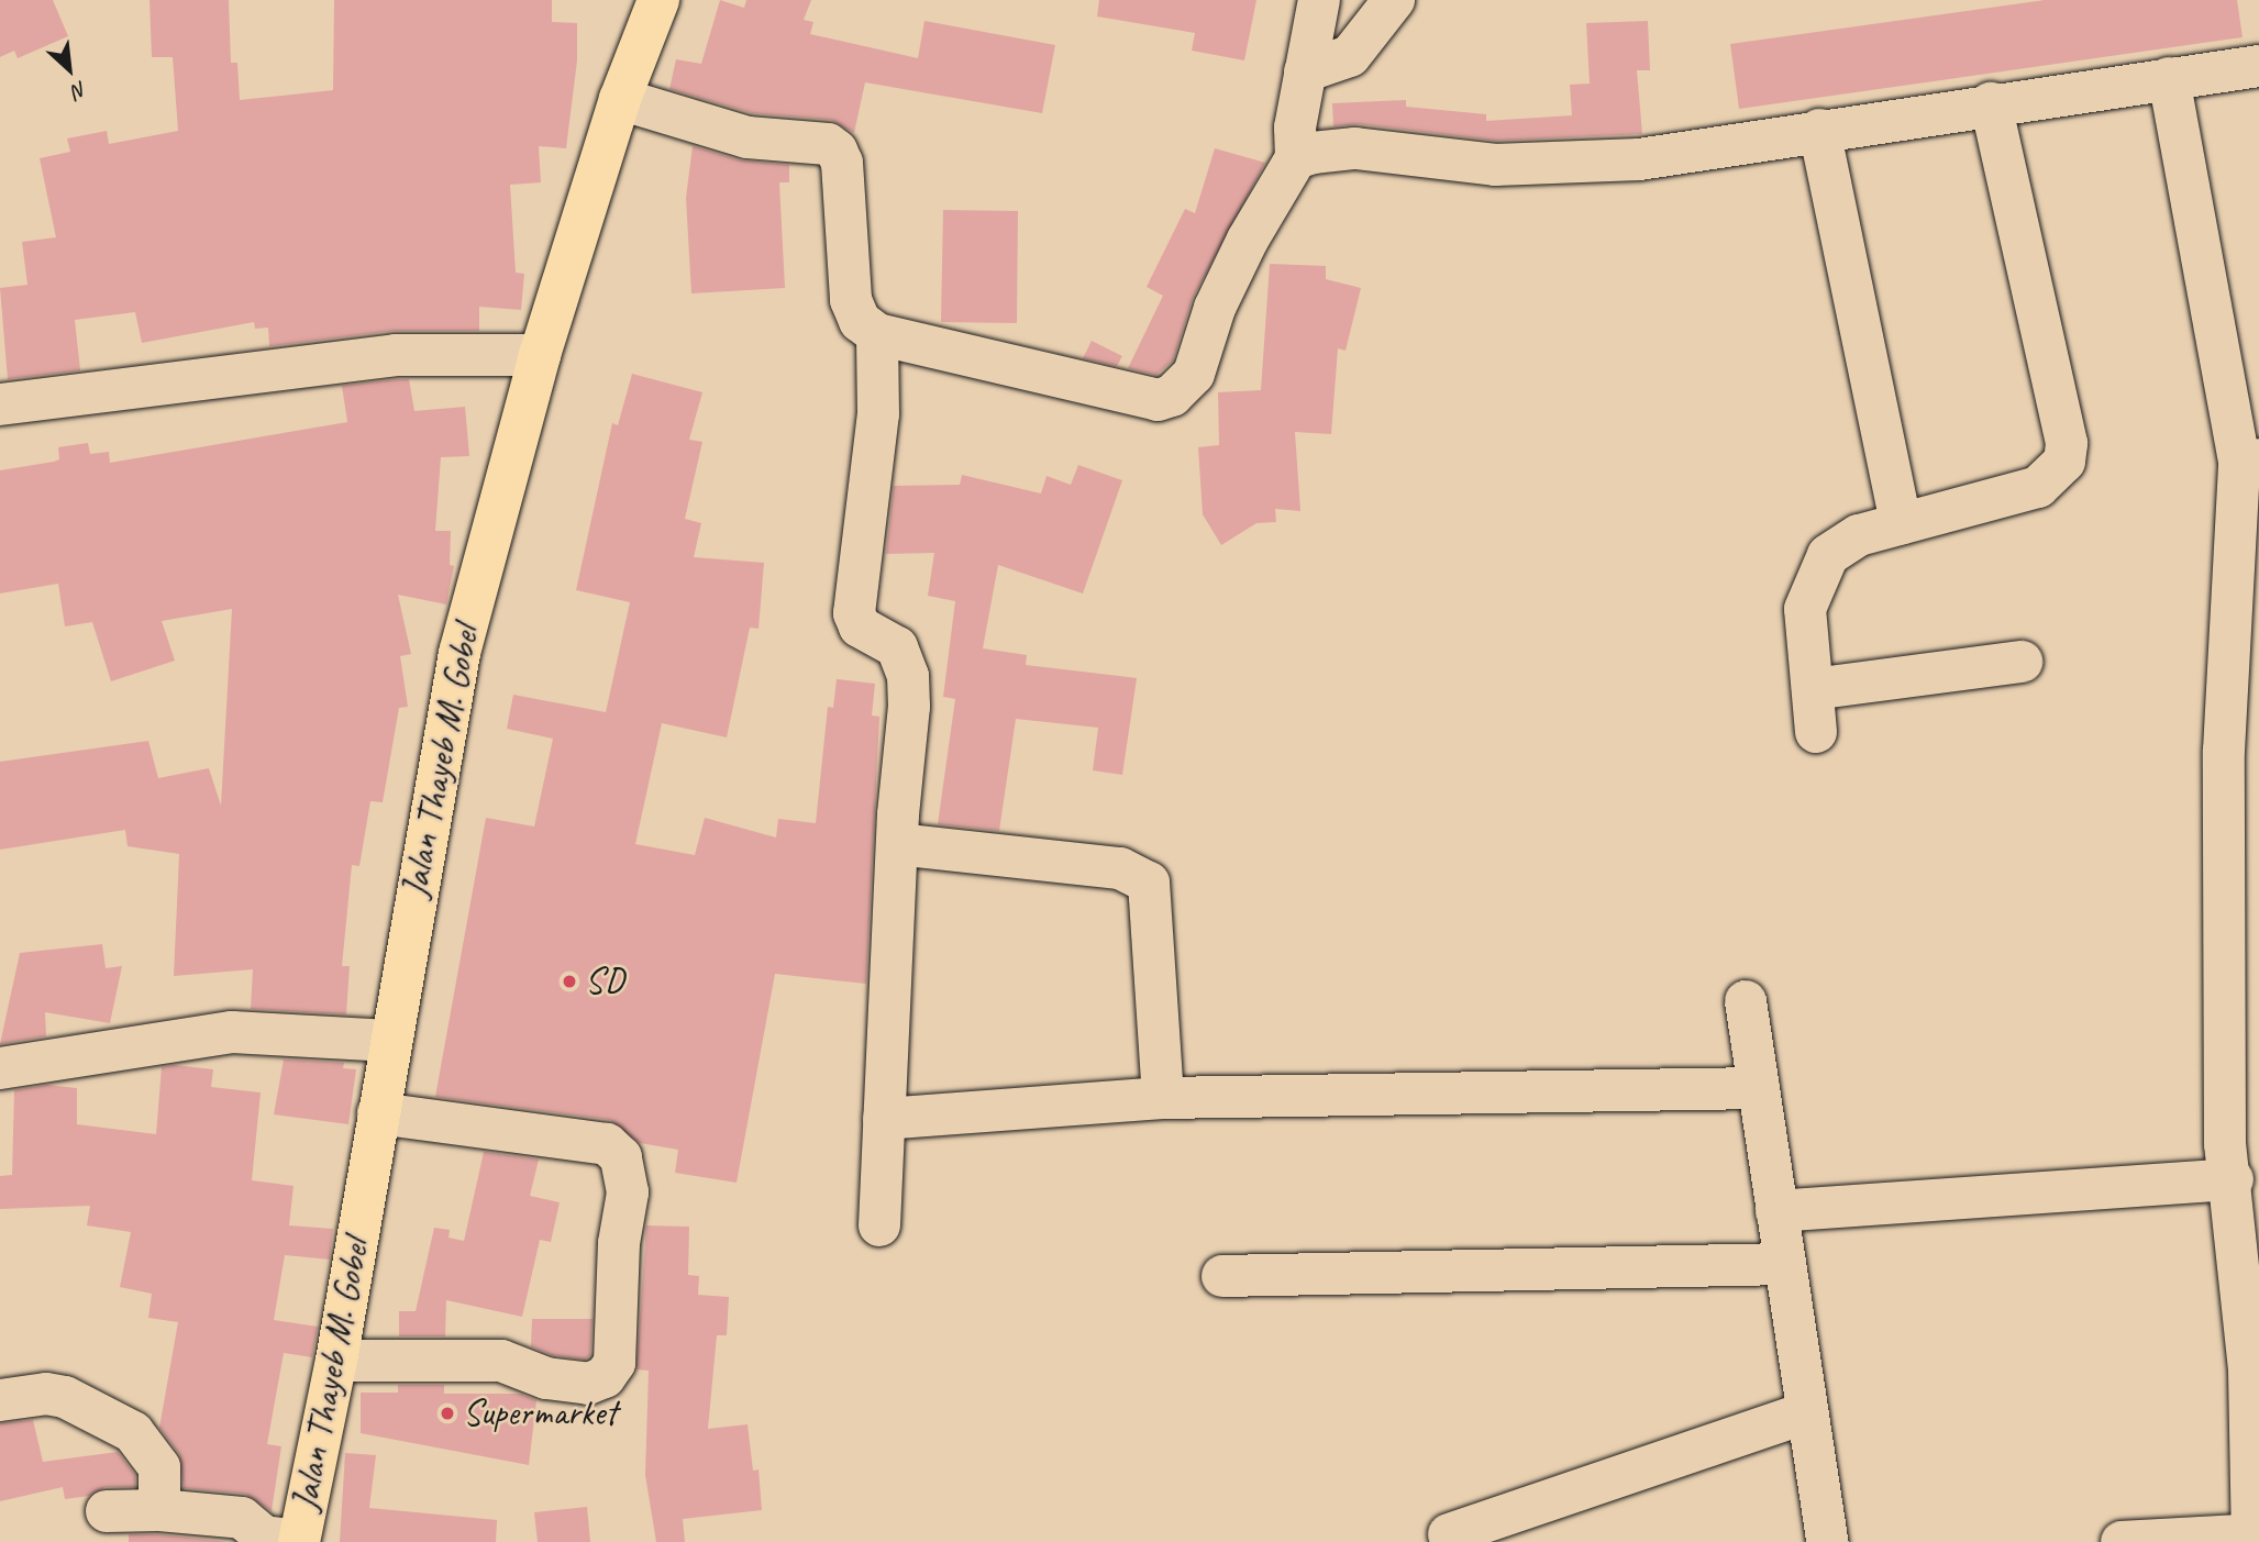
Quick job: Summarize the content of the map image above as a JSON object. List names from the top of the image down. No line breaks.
{"streets":{"main road":["Jalan Thayeb M. Gobel"]},"places":["SD","Supermarket"],"north":"bottom right"}
